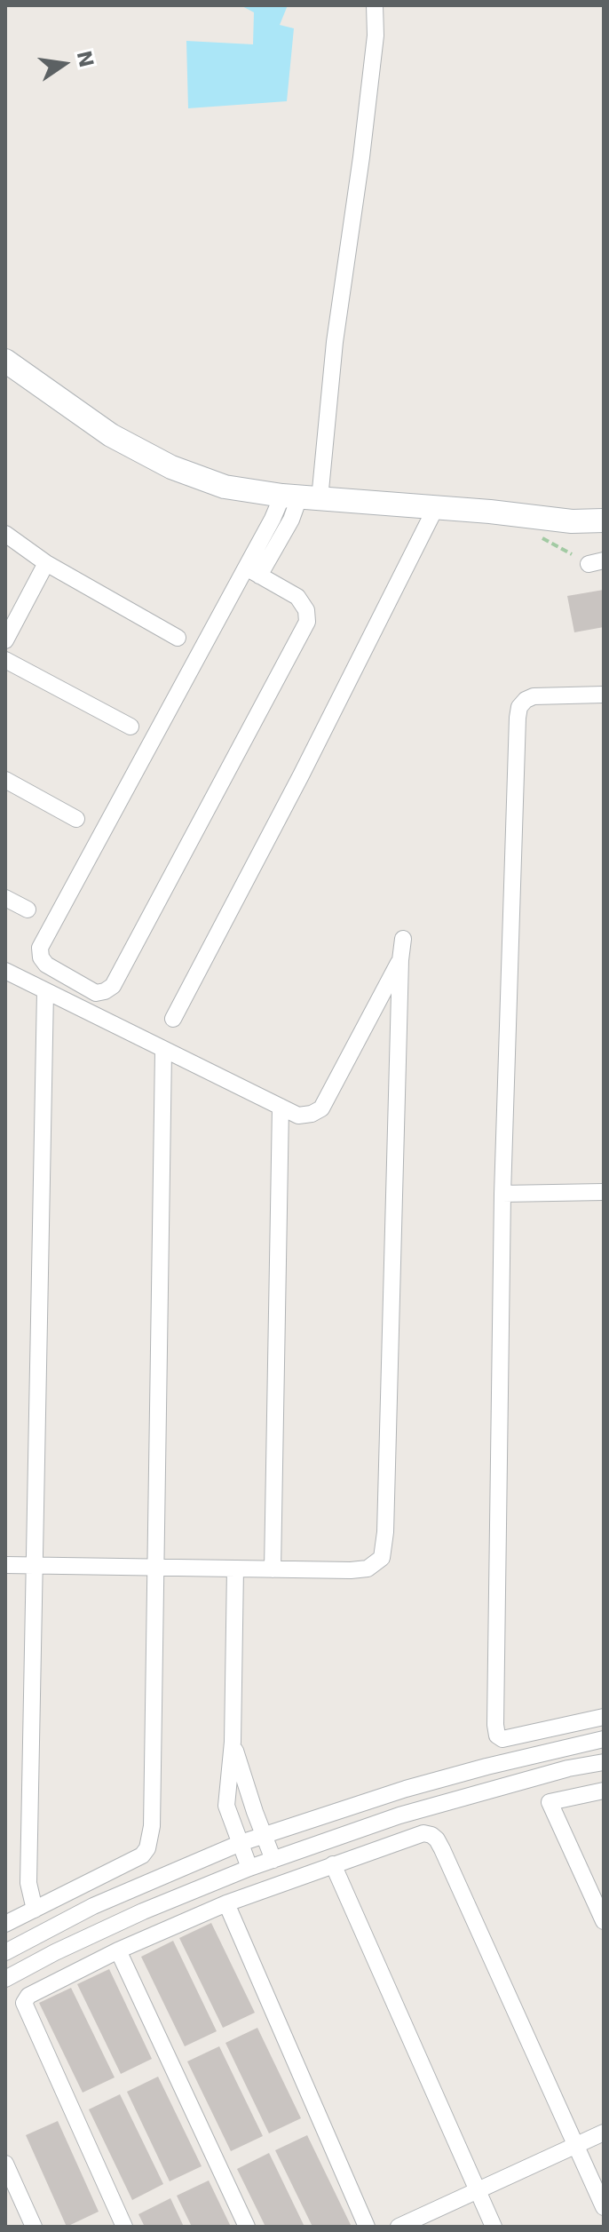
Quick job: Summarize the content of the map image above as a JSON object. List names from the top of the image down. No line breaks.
{"north":"right"}
